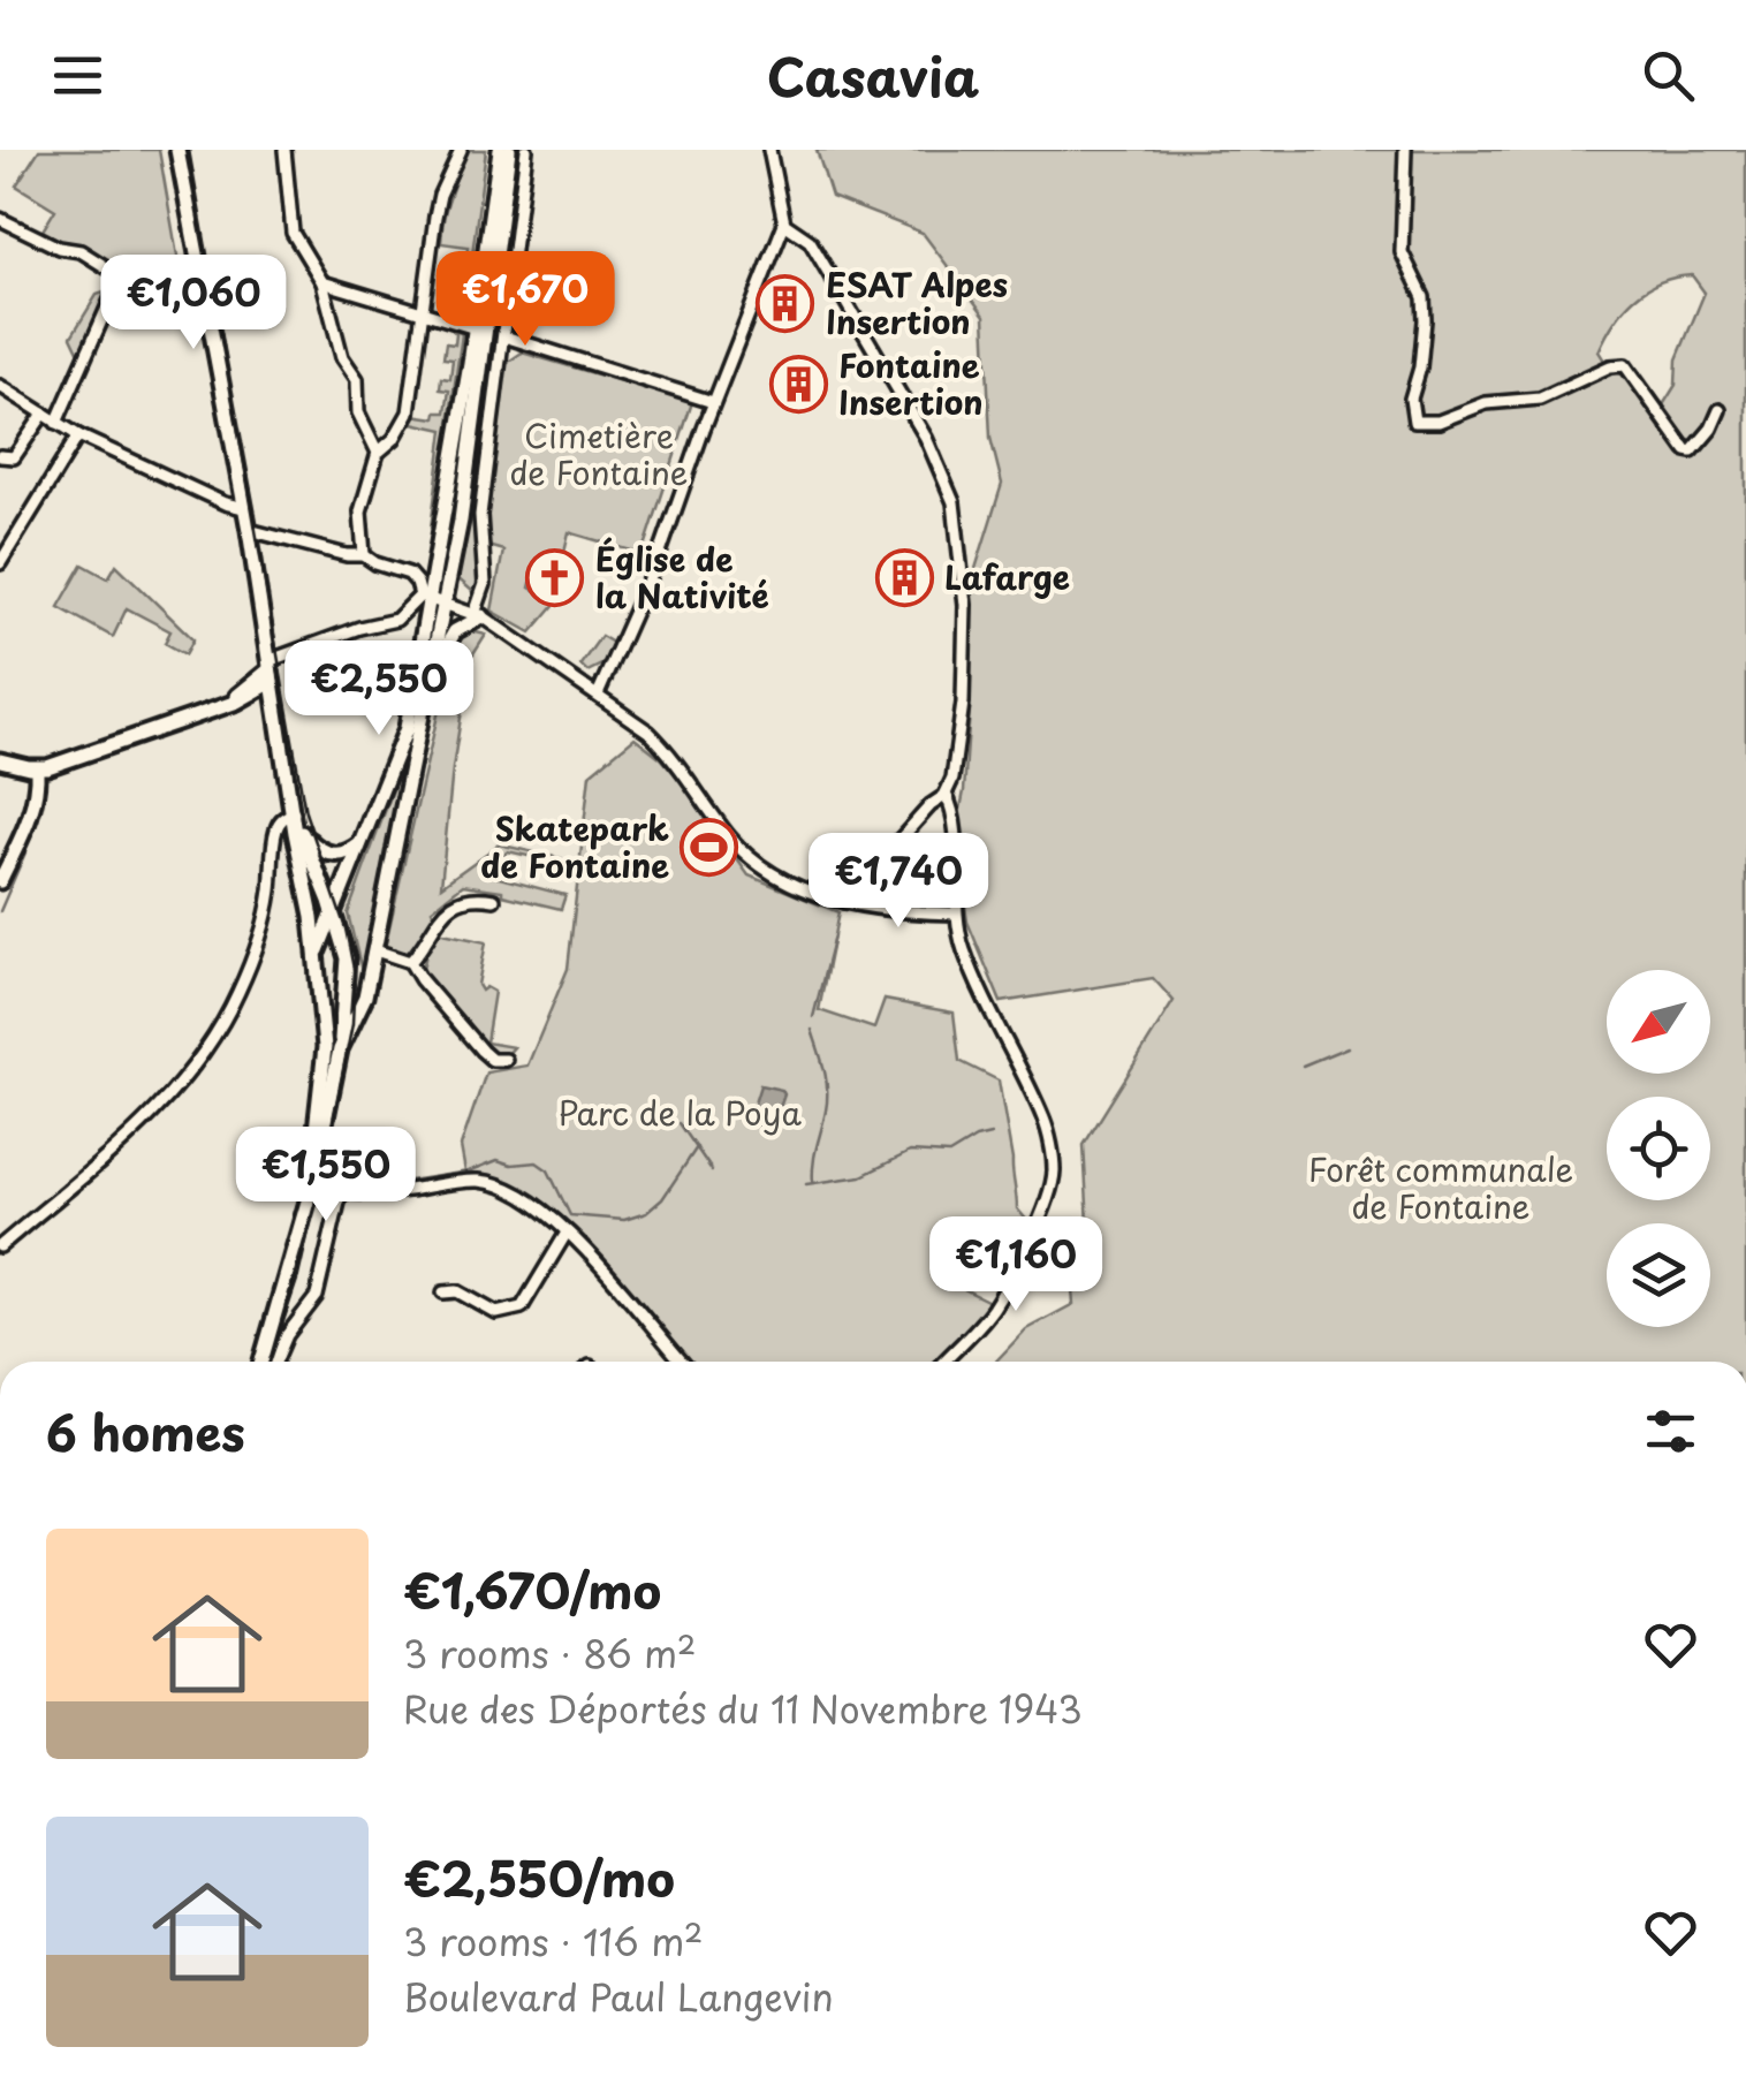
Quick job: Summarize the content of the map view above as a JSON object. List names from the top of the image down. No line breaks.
{"parks":["Cimetière de Fontaine","Parc de la Poya","Forêt communale de Fontaine"],"places":{"building":["ESAT Alpes Insertion","Fontaine Insertion","Lafarge"],"church":["Église de la Nativité"],"sports":["Skatepark de Fontaine"]},"north":"bottom left","page":{"header":"Casavia","price":["€1,670","€1,060","€2,550","€1,740","€1,550","€1,160"],"heading":"6 homes","list":[{"name":"€1,670/mo","note":"3 rooms · 86 m² · Rue des Déportés du 11 Novembre 1943"},{"name":"€2,550/mo","note":"3 rooms · 116 m² · Boulevard Paul Langevin"}]}}
